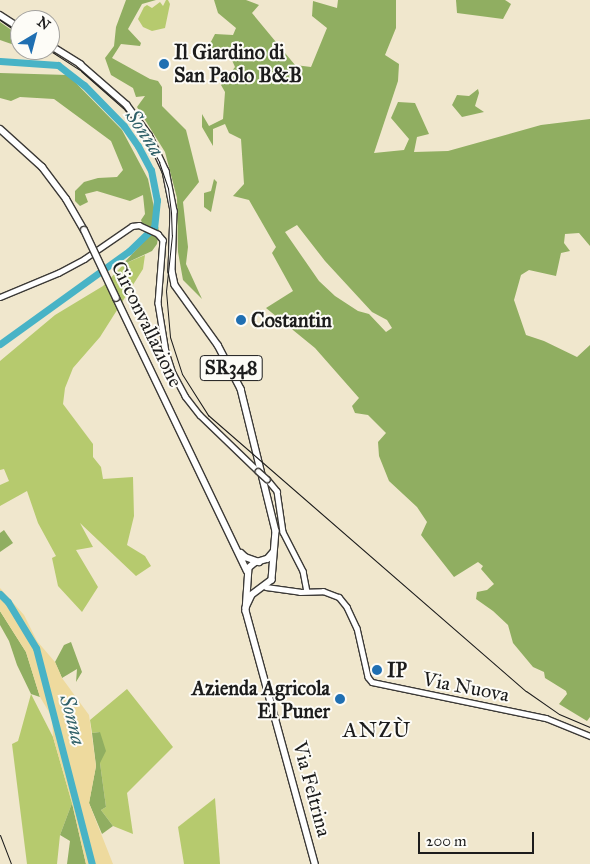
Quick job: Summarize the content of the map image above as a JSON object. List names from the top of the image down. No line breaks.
{"streets":{"highway":["Circonvallazione"],"main road":["SR348","Via Feltrina"],"street":["Via Nuova"]},"crossings":[["Circonvallazione","SR348"],["Circonvallazione","Via Feltrina"],["SR348","Via Feltrina"]],"districts":["ANZÙ"],"water":["Sonna"],"places":["Il Giardino di San Paolo B&B","Costantin","IP","Azienda Agricola El Puner"],"scale_bar":"200 m","north":"top right"}
